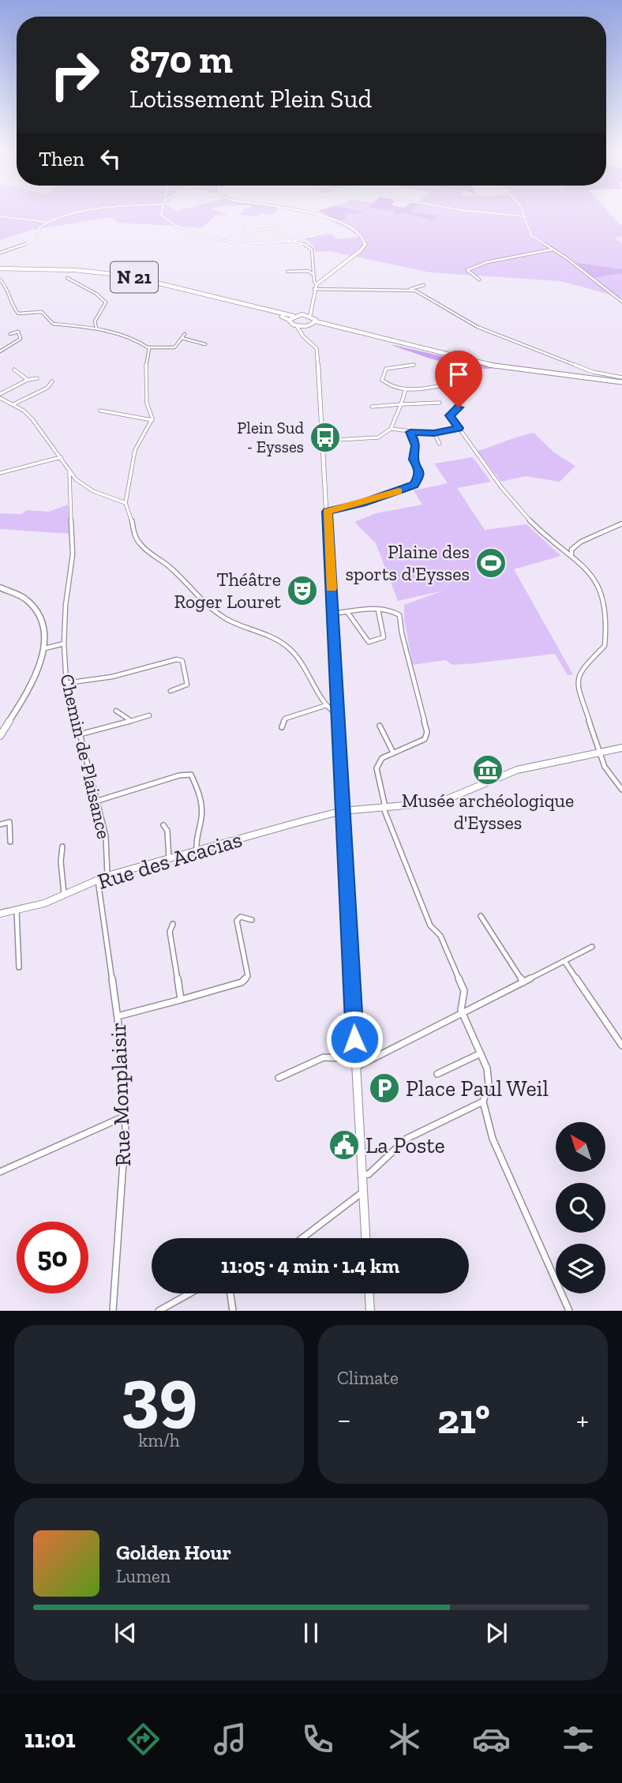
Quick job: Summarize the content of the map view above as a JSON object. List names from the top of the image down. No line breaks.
{"streets":{"main road":["N 21","Rue des Acacias"],"street":["Chemin de Plaisance","Rue Monplaisir"]},"crossings":[["Chemin de Plaisance","Rue des Acacias"],["Rue des Acacias","Rue Monplaisir"]],"places":{"bus stop":["Plein Sud - Eysses"],"sports":["Plaine des sports d'Eysses"],"theatre":["Théâtre Roger Louret"],"museum":["Musée archéologique d'Eysses"],"parking":["Place Paul Weil"],"public building":["La Poste"]},"north":"top left","page":{"turn":["870 m","Lotissement Plein Sud"],"then":"Then","limit":"50","trip":"11:05 · 4 min · 1.4 km","tile":[["39","km/h"],"Climate"],"heat":["−","21°","+"],"song":["Golden Hour","Lumen"],"tabs":"11:01"}}
